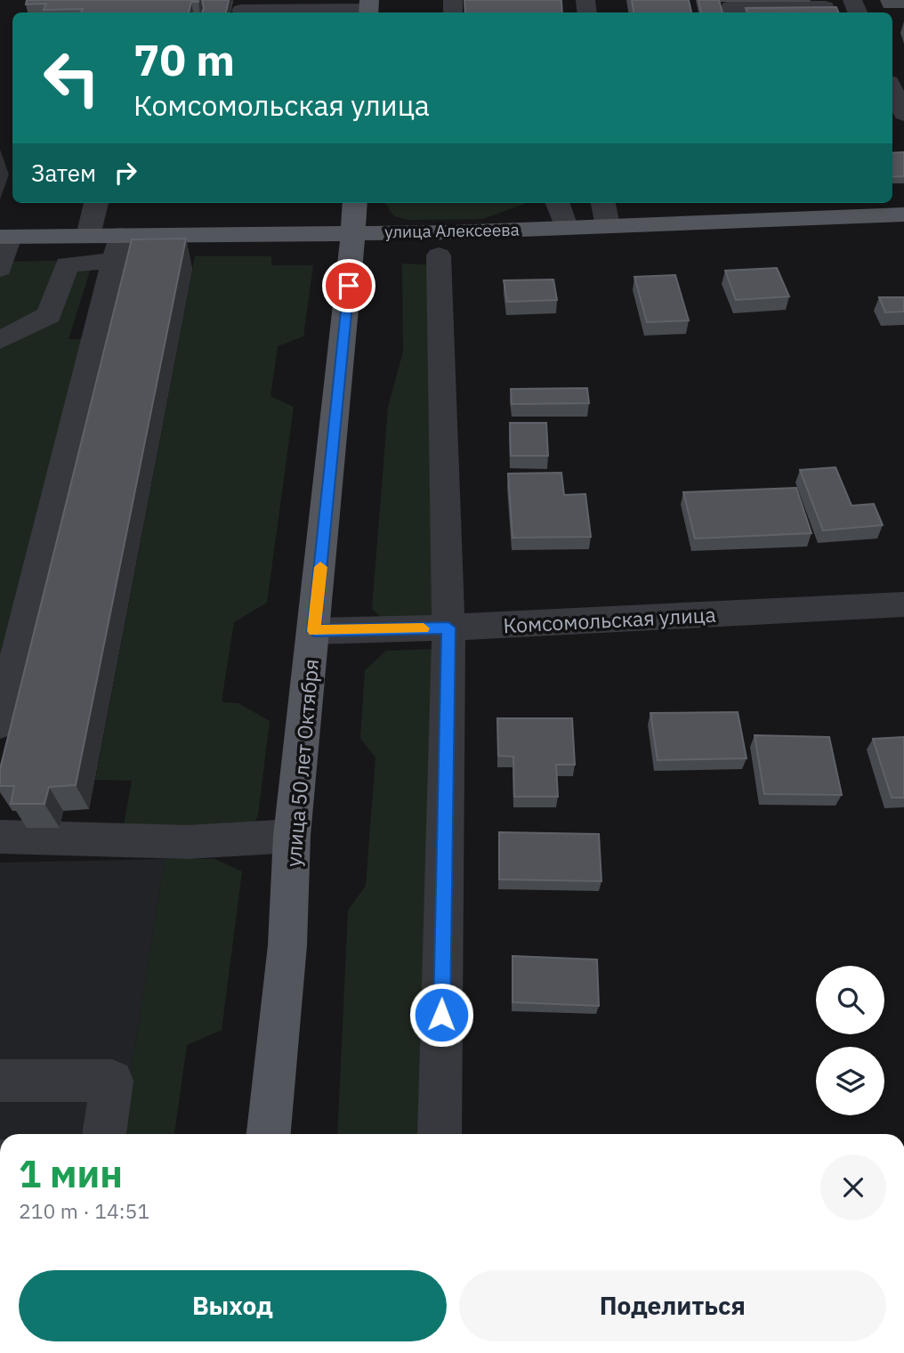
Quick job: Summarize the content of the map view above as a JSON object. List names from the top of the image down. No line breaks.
{"streets":{"main road":["улица Алексеева","улица 50 лет Октября"],"street":["Комсомольская улица"]},"crossings":[["улица Алексеева","улица 50 лет Октября"],["Комсомольская улица","улица 50 лет Октября"]],"page":{"turn":["70 m","Комсомольская улица"],"then":"Затем","heading":["1 мин","210 m · 14:51"],"buttons":["Выход","Поделиться"]}}
